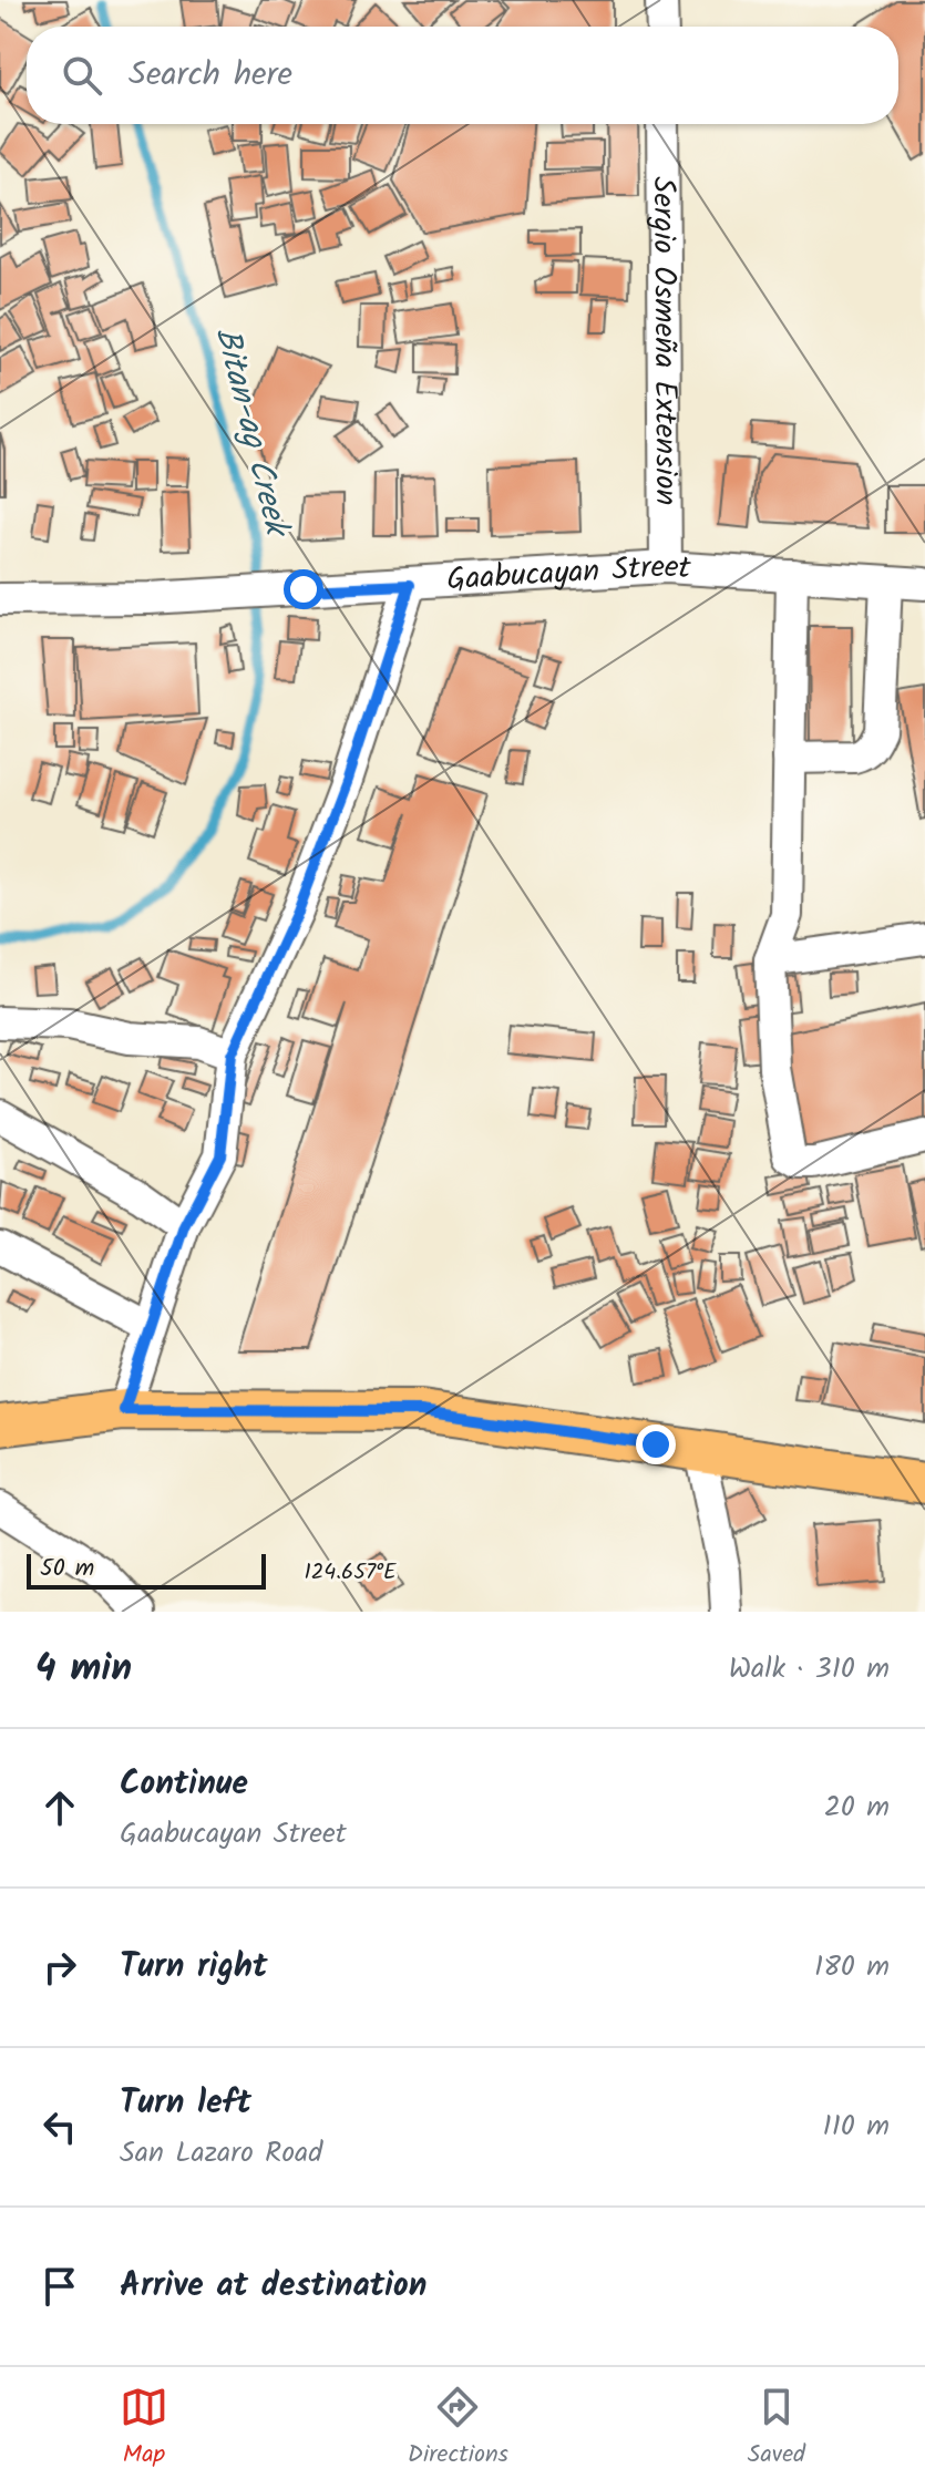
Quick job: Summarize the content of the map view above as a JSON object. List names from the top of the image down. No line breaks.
{"streets":{"street":["Sergio Osmeña Extension","Gaabucayan Street"]},"crossings":[["Sergio Osmeña Extension","Gaabucayan Street"]],"water":["Bitan-ag Creek"],"scale_bar":"50 m","page":{"search":"Search here","scale":"50 m","heading":["4 min","Walk · 310 m"],"list":[["Continue","Gaabucayan Street","20 m"],["Turn right","180 m"],["Turn left","San Lazaro Road","110 m"],"Arrive at destination"],"nav":["Map","Directions","Saved"]},"coordinates":["124.657°E"]}
